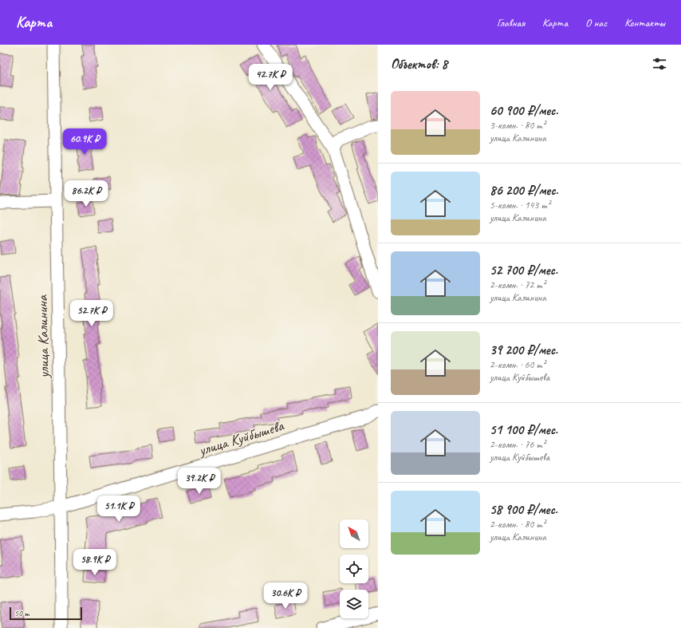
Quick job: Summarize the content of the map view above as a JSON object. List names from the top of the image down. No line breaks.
{"streets":{"street":["улица Калинина","улица Куйбышева"]},"crossings":[["улица Калинина","улица Куйбышева"]],"scale_bar":"50 m","north":"top left","page":{"header":"Карта","nav":["Главная","Карта","О нас","Контакты"],"heading":"Объектов: 8","price":["42.7K ₽","60.9K ₽","86.2K ₽","52.7K ₽","39.2K ₽","51.1K ₽","58.9K ₽","30.6K ₽"],"list":[{"name":"60 900 ₽/мес.","note":"3-комн. · 80 m² · улица Калинина"},{"name":"86 200 ₽/мес.","note":"5-комн. · 143 m² · улица Калинина"},{"name":"52 700 ₽/мес.","note":"2-комн. · 72 m² · улица Калинина"},{"name":"39 200 ₽/мес.","note":"2-комн. · 60 m² · улица Куйбышева"},{"name":"51 100 ₽/мес.","note":"2-комн. · 76 m² · улица Куйбышева"},{"name":"58 900 ₽/мес.","note":"2-комн. · 80 m² · улица Калинина"}],"scale":"50 m"}}
